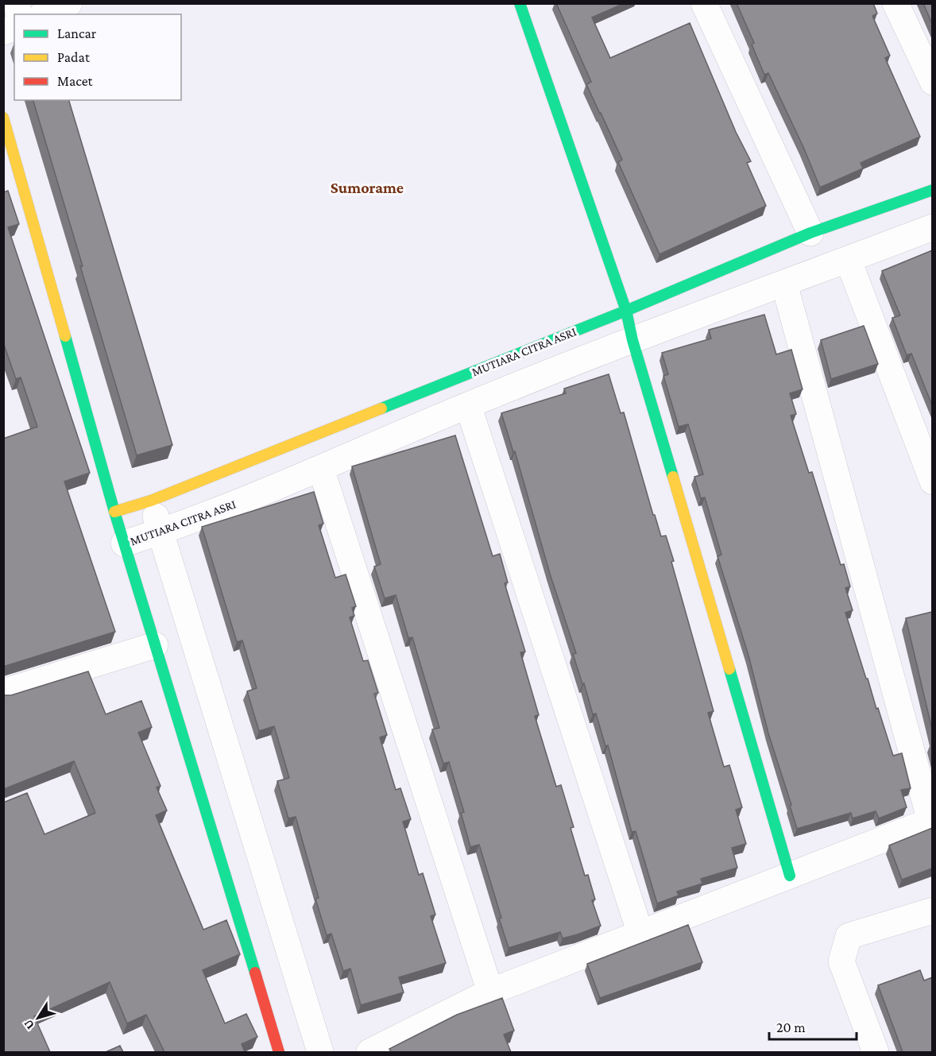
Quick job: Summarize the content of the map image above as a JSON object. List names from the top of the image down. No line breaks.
{"streets":{"street":["MUTIARA CITRA ASRI"]},"districts":["Sumorame"],"legend":["Lancar","Padat","Macet"],"scale_bar":"20 m","north":"bottom left"}
